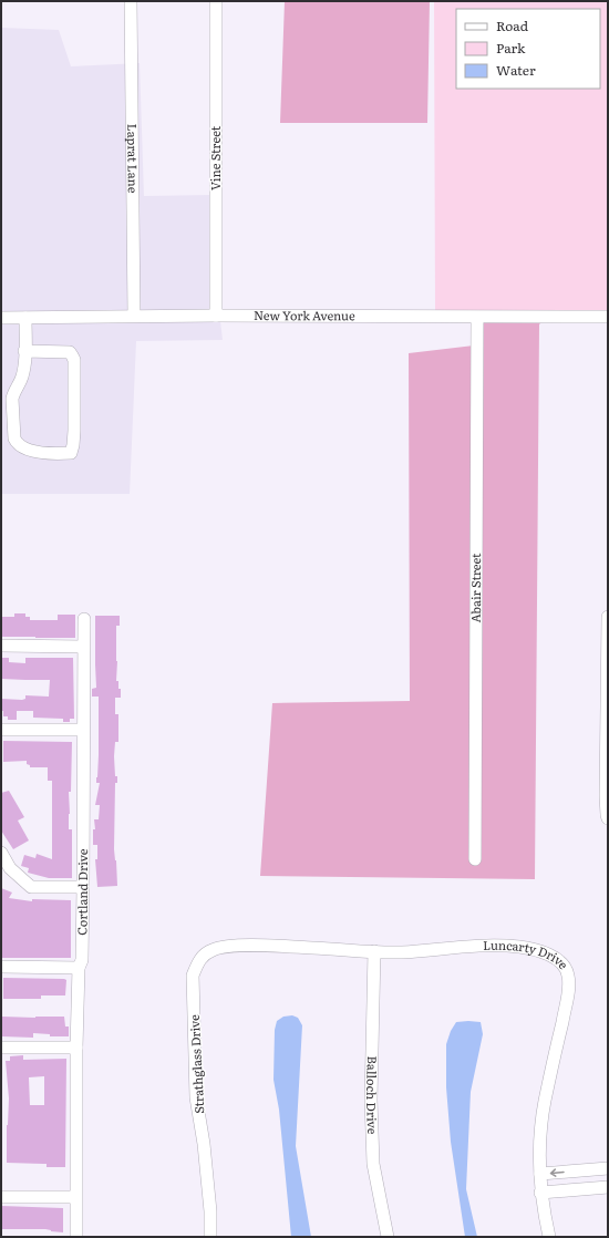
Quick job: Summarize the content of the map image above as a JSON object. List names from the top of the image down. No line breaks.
{"streets":{"street":["Laprat Lane","Vine Street","New York Avenue","Abair Street","Cortland Drive","Luncarty Drive","Strathglass Drive","Balloch Drive"]},"crossings":[["Laprat Lane","New York Avenue"],["Vine Street","New York Avenue"],["New York Avenue","Abair Street"],["Luncarty Drive","Strathglass Drive"],["Luncarty Drive","Balloch Drive"]],"legend":["Road","Park","Water"]}
